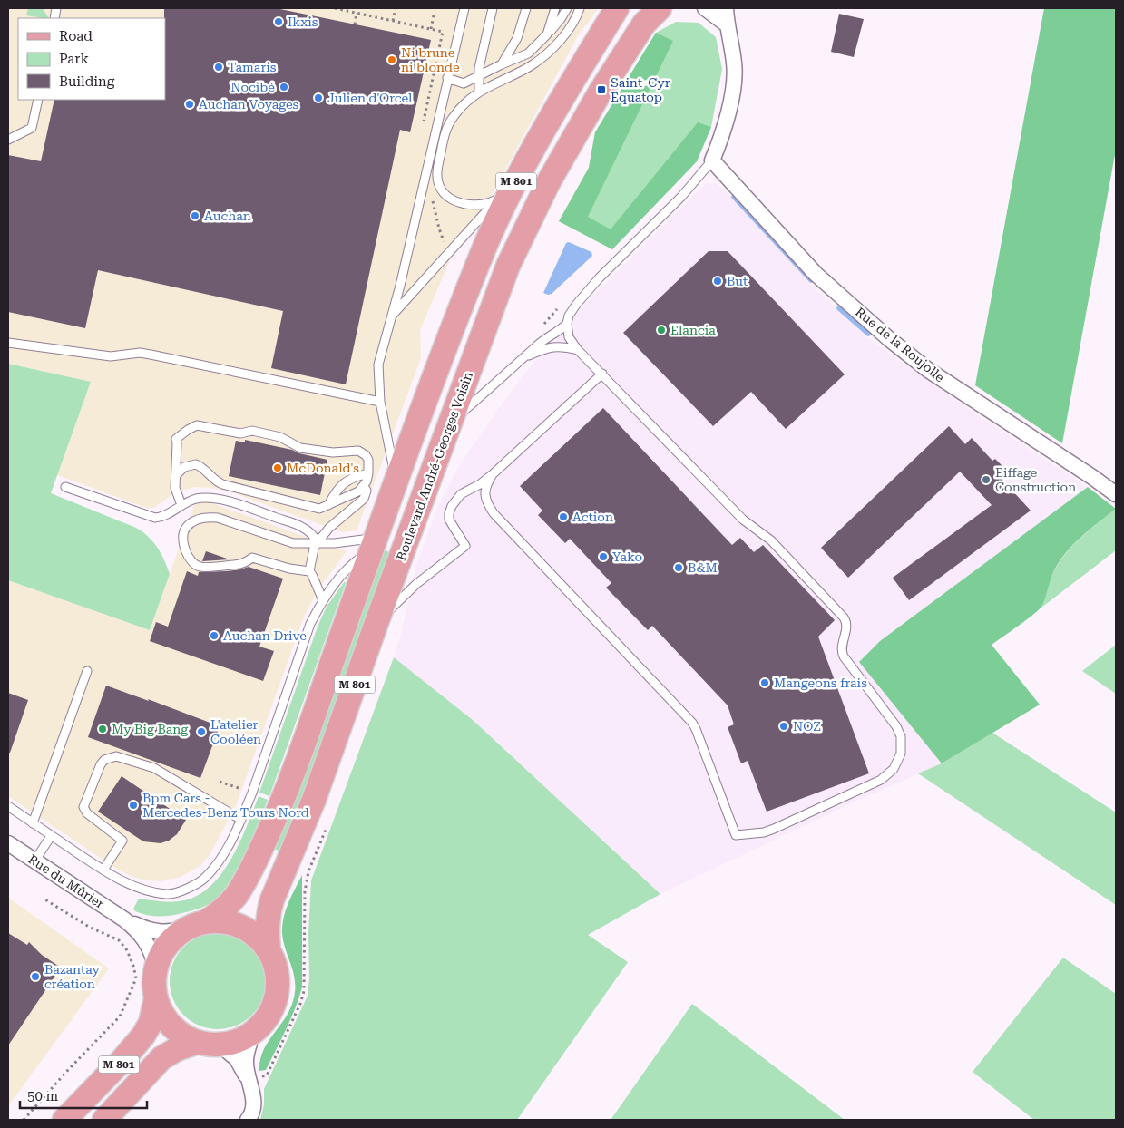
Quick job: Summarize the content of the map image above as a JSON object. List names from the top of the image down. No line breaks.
{"streets":{"main road":["M 801","Boulevard André-Georges Voisin"],"street":["Rue de la Roujolle","Rue du Mûrier"]},"crossings":[["M 801","Boulevard André-Georges Voisin"],["M 801","Rue du Mûrier"],["Boulevard André-Georges Voisin","Rue du Mûrier"]],"places":{"other":["Ikxis","Ni brune ni blonde","Tamaris","Nocibé","Julien d'Orcel","Auchan Voyages","Auchan","But","Elancia","McDonald's","Eiffage Construction","Action","Yako","B&M","Auchan Drive","Mangeons frais","NOZ","My Big Bang","L'atelier Cooléen","Bpm Cars - Mercedes-Benz Tours Nord","Bazantay création"],"transit":["Saint-Cyr Equatop"]},"legend":["Road","Park","Building"],"scale_bar":"50 m"}
